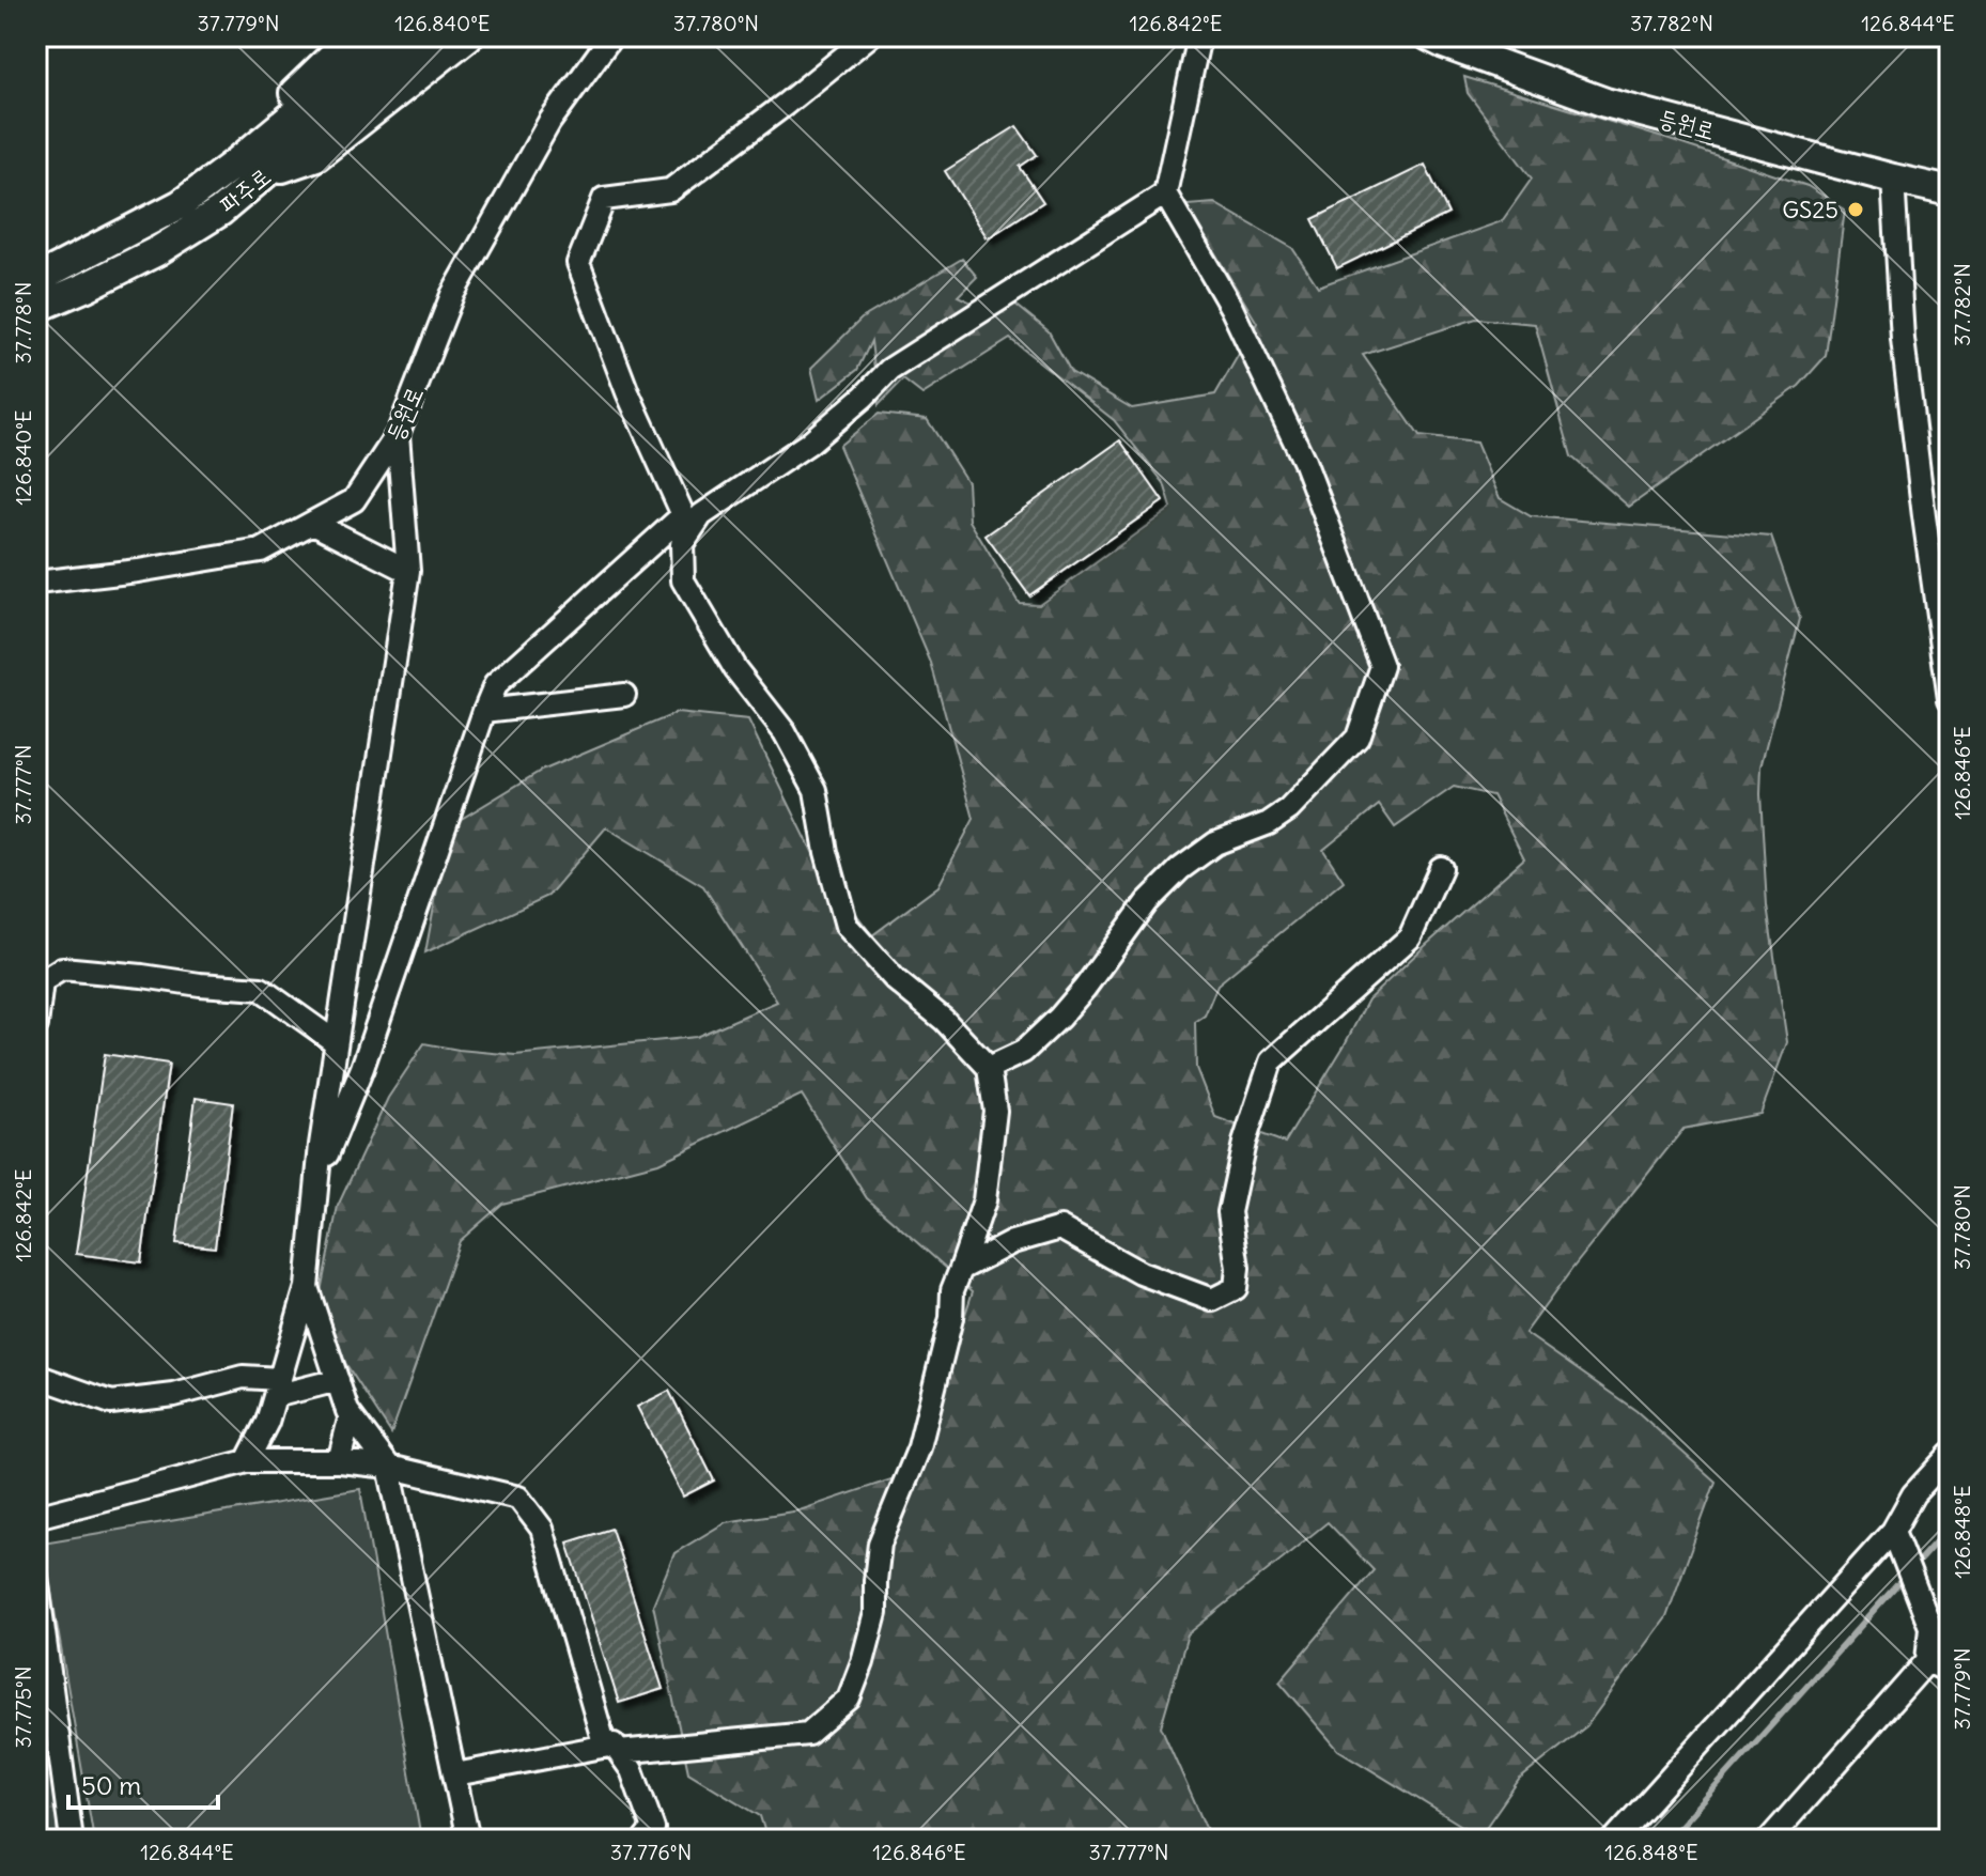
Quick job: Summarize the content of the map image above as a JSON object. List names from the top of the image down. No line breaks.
{"streets":{"main road":["등원로","파주로"]},"places":["GS25"],"scale_bar":"50 m","coordinates":["37.779°N","126.840°E","37.780°N","126.842°E","37.782°N","126.844°E","37.778°N","126.846°E","37.777°N","126.848°E","37.775°N","37.776°N"]}
